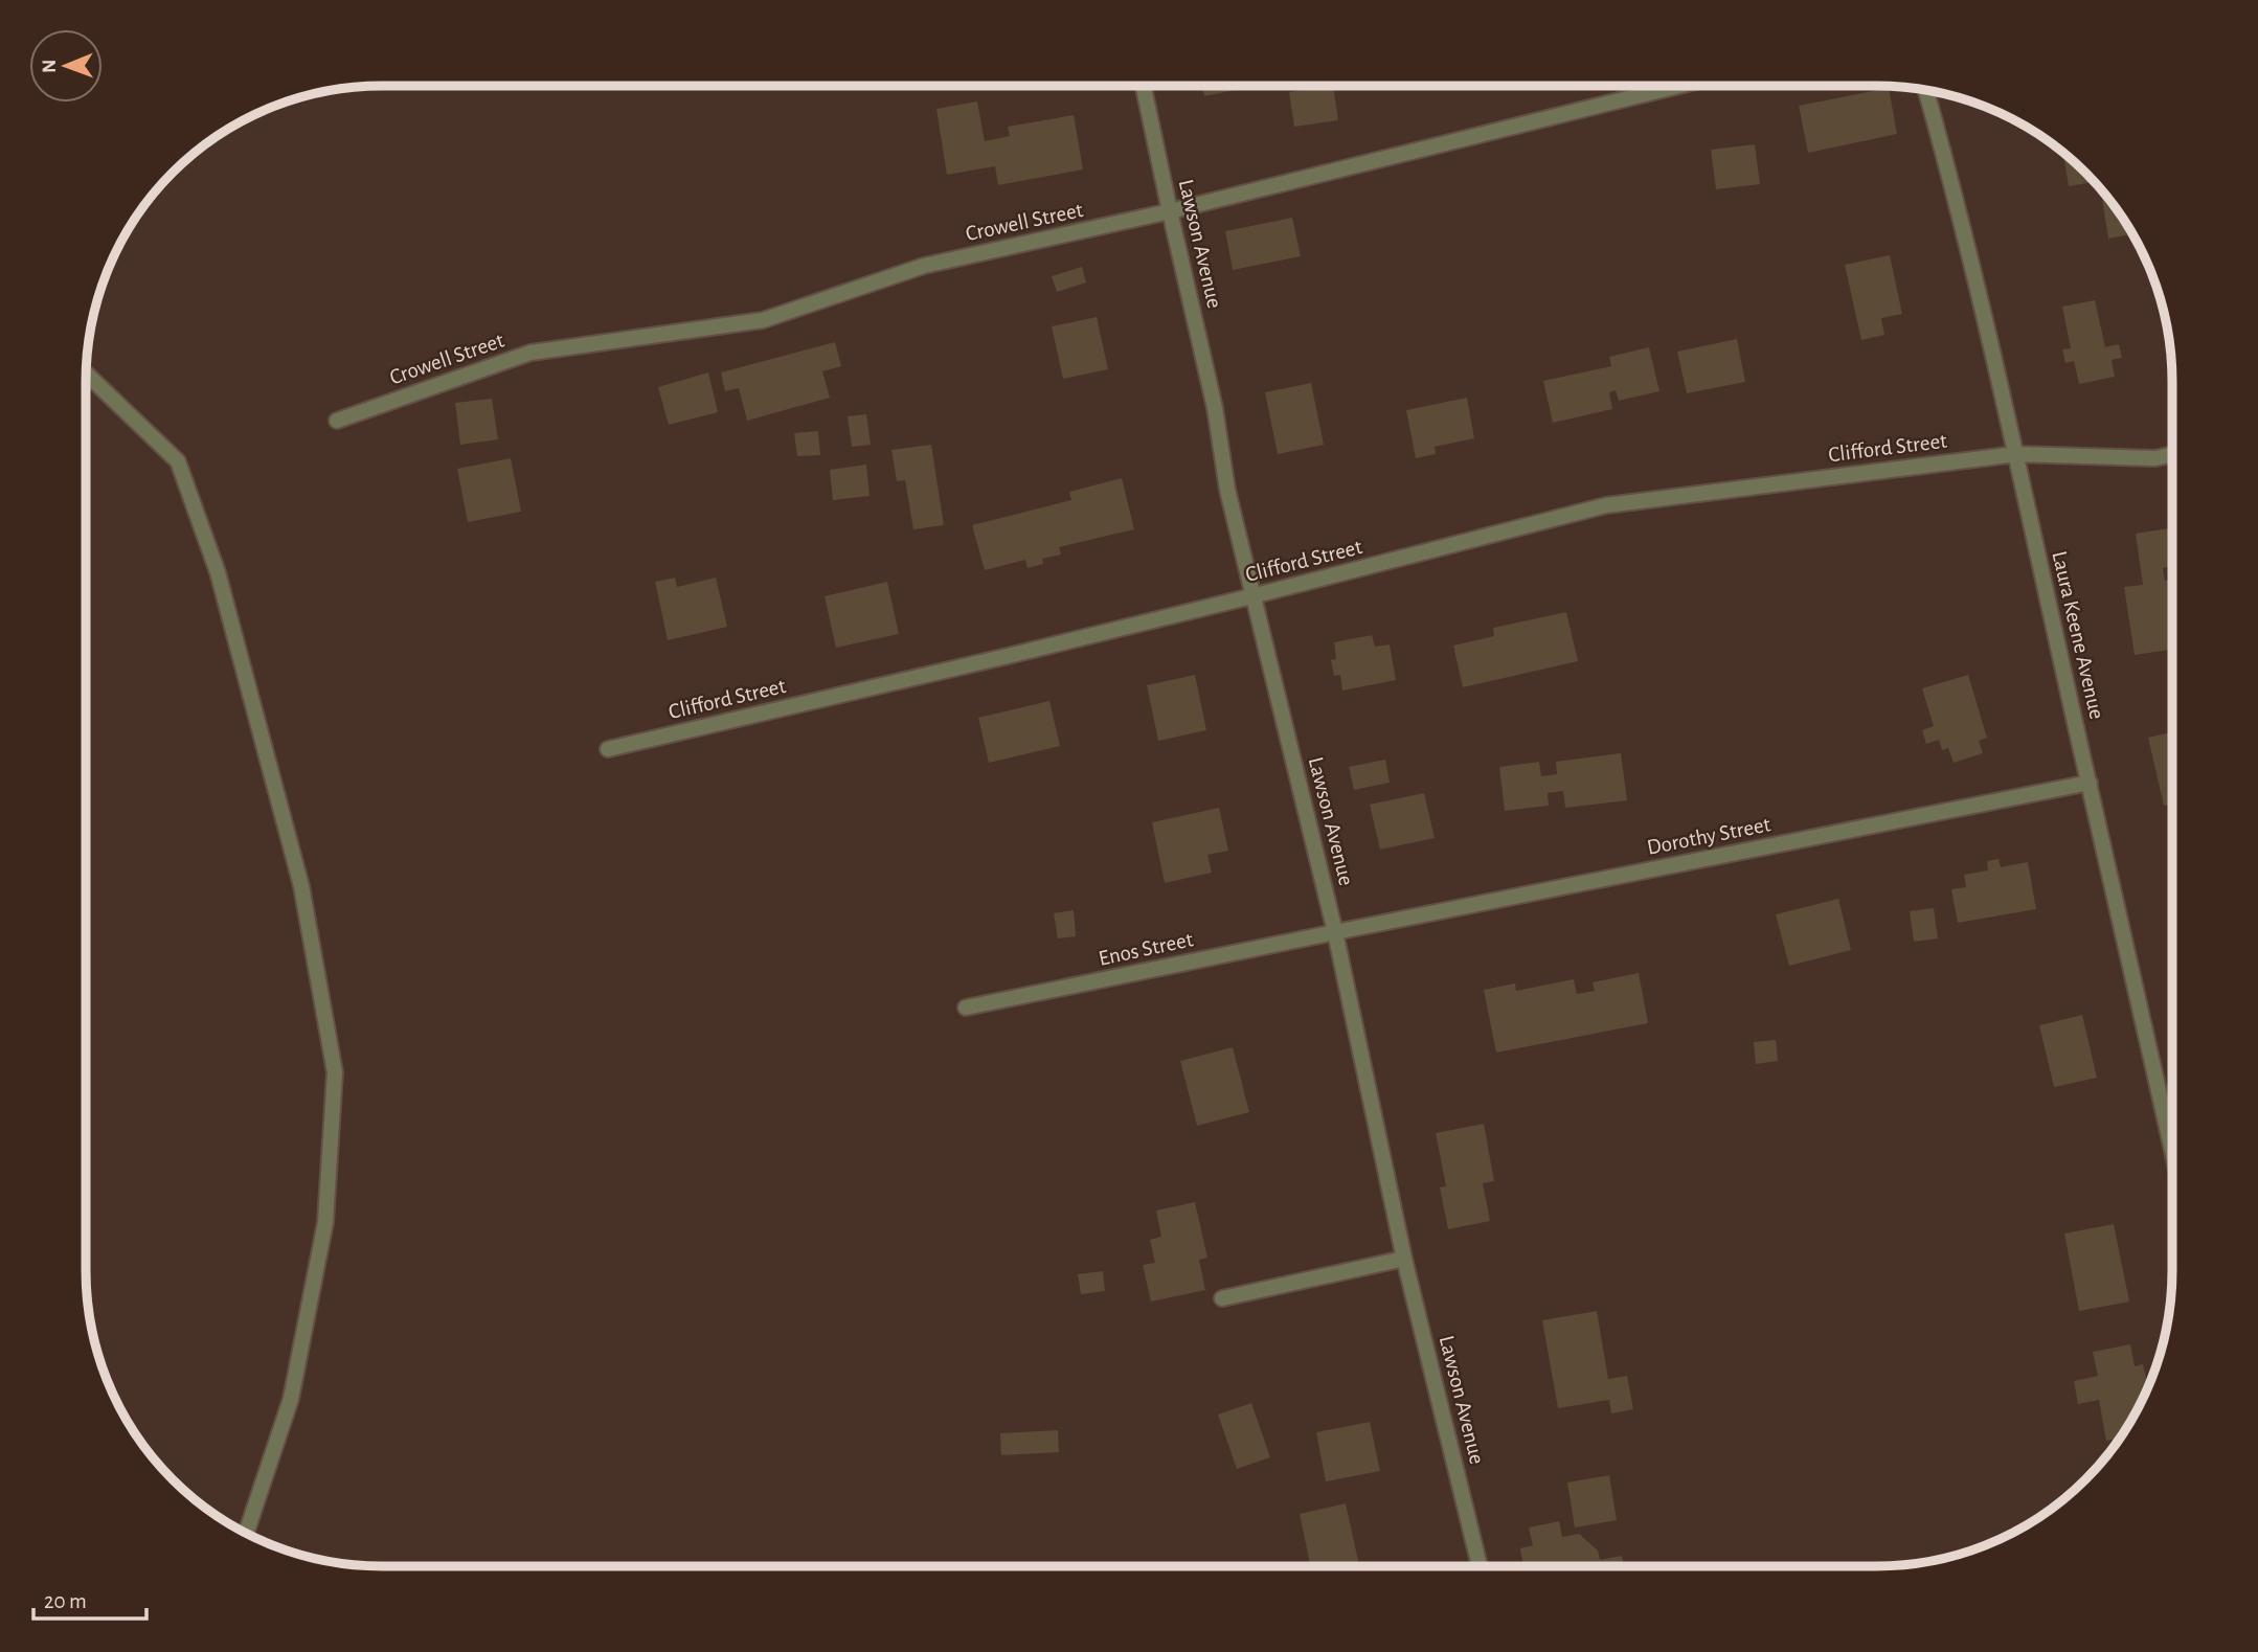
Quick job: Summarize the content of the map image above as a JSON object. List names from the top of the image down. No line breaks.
{"streets":{"street":["Crowell Street","Lawson Avenue","Clifford Street","Laura Keene Avenue","Dorothy Street","Enos Street"]},"crossings":[["Crowell Street","Lawson Avenue"],["Lawson Avenue","Clifford Street"],["Lawson Avenue","Dorothy Street"],["Lawson Avenue","Enos Street"],["Clifford Street","Laura Keene Avenue"],["Laura Keene Avenue","Dorothy Street"],["Dorothy Street","Enos Street"]],"scale_bar":"20 m","north":"left"}
